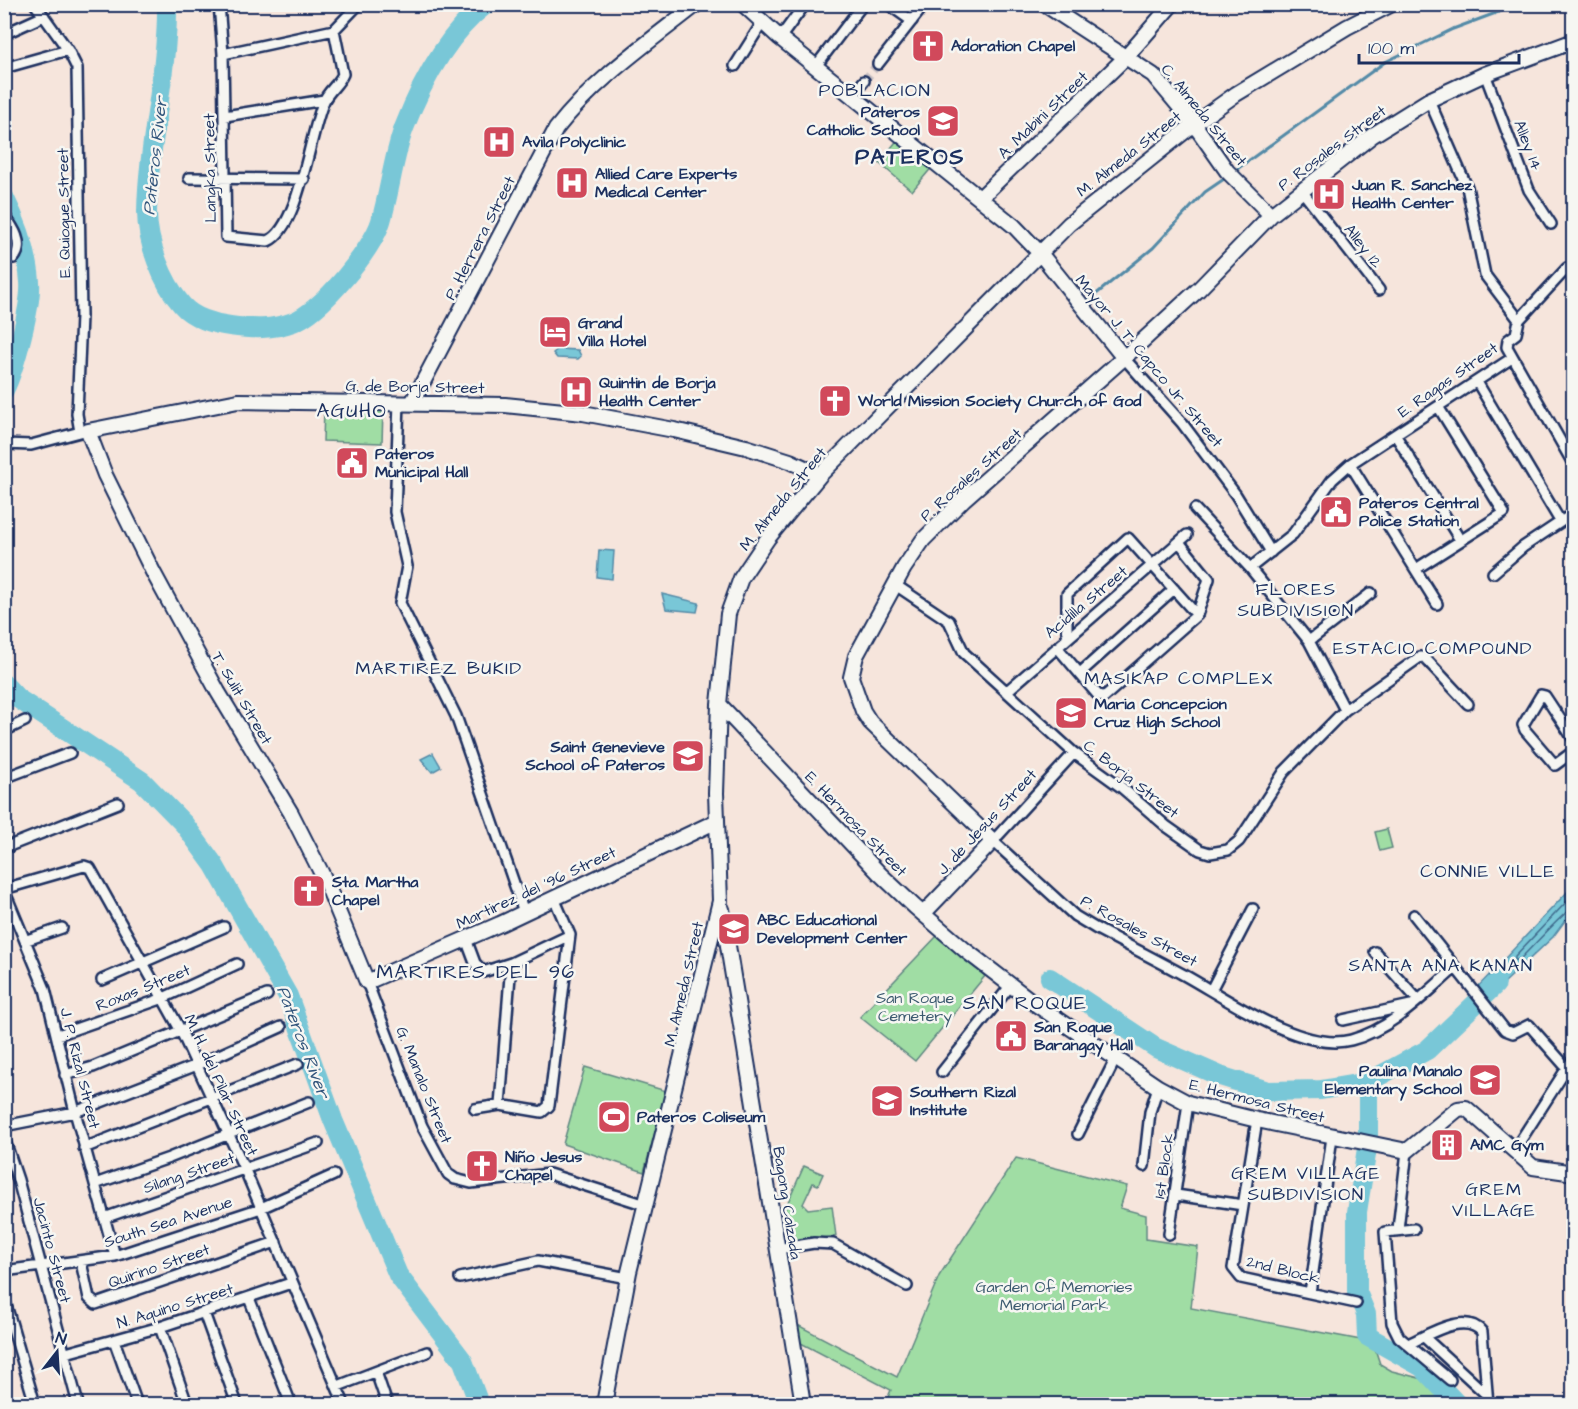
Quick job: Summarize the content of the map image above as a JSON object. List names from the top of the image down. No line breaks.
{"streets":{"street":["A. Mabini Street","C. Almeda Street","Alley 14","P. Rosales Street","M. Almeda Street","Langka Street","E. Quiogue Street","P. Herrera Street","Alley 12","Mayor J. T. Capco Jr. Street","E. Ragas Street","G. de Borja Street","Acidilla Street","T. Sulit Street","C. Borja Street","J. de Jesus Street","E. Hermosa Street","Martirez del '96 Street","Roxas Street","J. P. Rizal Street","M. H. del Pilar Street","G. Manalo Street","1st Block","Silang Street","Bagong Calzada","South Sea Avenue","Jacinto Street","Quirino Street","2nd Block","N. Aquino Street"]},"crossings":[["A. Mabini Street","C. Almeda Street"],["A. Mabini Street","Mayor J. T. Capco Jr. Street"],["C. Almeda Street","P. Rosales Street"],["C. Almeda Street","M. Almeda Street"],["Alley 14","P. Rosales Street"],["P. Rosales Street","Alley 12"],["P. Rosales Street","Mayor J. T. Capco Jr. Street"],["P. Rosales Street","C. Borja Street"],["P. Rosales Street","J. de Jesus Street"],["M. Almeda Street","Mayor J. T. Capco Jr. Street"],["M. Almeda Street","G. de Borja Street"],["M. Almeda Street","E. Hermosa Street"],["M. Almeda Street","Martirez del '96 Street"],["M. Almeda Street","G. Manalo Street"],["M. Almeda Street","Bagong Calzada"],["E. Quiogue Street","G. de Borja Street"],["E. Quiogue Street","T. Sulit Street"],["P. Herrera Street","G. de Borja Street"],["Mayor J. T. Capco Jr. Street","E. Ragas Street"],["G. de Borja Street","T. Sulit Street"],["Acidilla Street","C. Borja Street"],["T. Sulit Street","Martirez del '96 Street"],["T. Sulit Street","G. Manalo Street"],["C. Borja Street","J. de Jesus Street"],["J. de Jesus Street","E. Hermosa Street"],["E. Hermosa Street","1st Block"],["E. Hermosa Street","2nd Block"],["Martirez del '96 Street","G. Manalo Street"],["Roxas Street","J. P. Rizal Street"],["Roxas Street","M. H. del Pilar Street"],["J. P. Rizal Street","M. H. del Pilar Street"],["J. P. Rizal Street","Silang Street"],["J. P. Rizal Street","South Sea Avenue"],["M. H. del Pilar Street","Silang Street"],["M. H. del Pilar Street","South Sea Avenue"],["M. H. del Pilar Street","Quirino Street"],["M. H. del Pilar Street","N. Aquino Street"],["South Sea Avenue","Jacinto Street"],["South Sea Avenue","Quirino Street"],["Jacinto Street","N. Aquino Street"]],"districts":["POBLACION","PATEROS","AGUHO","FLORES SUBDIVISION","ESTACIO COMPOUND","MARTIREZ BUKID","MASIKAP COMPLEX","CONNIE VILLE","SANTA ANA KANAN","MARTIRES DEL 96","SAN ROQUE","GREM VILLAGE SUBDIVISION","GREM VILLAGE"],"water":["Pateros River"],"parks":["San Roque Cemetery","Garden Of Memories Memorial Park"],"places":{"church":["Adoration Chapel","World Mission Society Church of God","Sta. Martha Chapel","Niño Jesus Chapel"],"school or university":["Pateros Catholic School","Maria Concepcion Cruz High School","Saint Genevieve School of Pateros","ABC Educational Development Center","Paulina Manalo Elementary School","Southern Rizal Institute"],"hospital":["Avila Polyclinic","Allied Care Experts Medical Center","Juan R. Sanchez Health Center","Quintin de Borja Health Center"],"hotel":["Grand Villa Hotel"],"public building":["Pateros Municipal Hall","Pateros Central Police Station","San Roque Barangay Hall"],"sports":["Pateros Coliseum"],"building":["AMC Gym"]},"scale_bar":"100 m","north":"top"}
